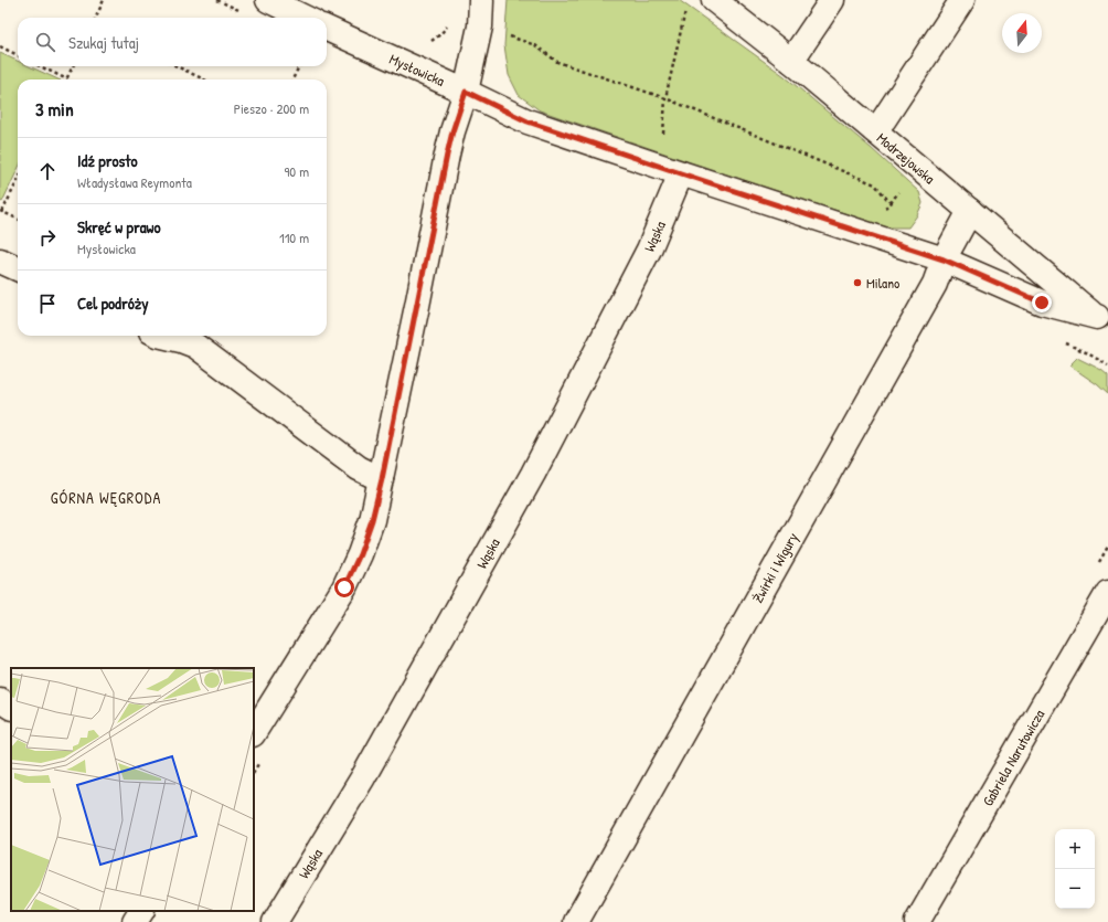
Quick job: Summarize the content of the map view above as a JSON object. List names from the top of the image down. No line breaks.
{"streets":{"street":["Mysłowicka","Modrzejowska","Wąska","Żwirki i Wigury","Gabriela Narutowicza"]},"crossings":[["Mysłowicka","Modrzejowska"],["Mysłowicka","Wąska"],["Mysłowicka","Żwirki i Wigury"],["Modrzejowska","Żwirki i Wigury"]],"districts":["GÓRNA WĘGRODA"],"places":["Milano"],"north":"top","page":{"search":"Szukaj tutaj","heading":["3 min","Pieszo · 200 m"],"list":[["Idź prosto","Władysława Reymonta","90 m"],["Skręć w prawo","Mysłowicka","110 m"],"Cel podróży"],"map_buttons":["+","−"]}}
